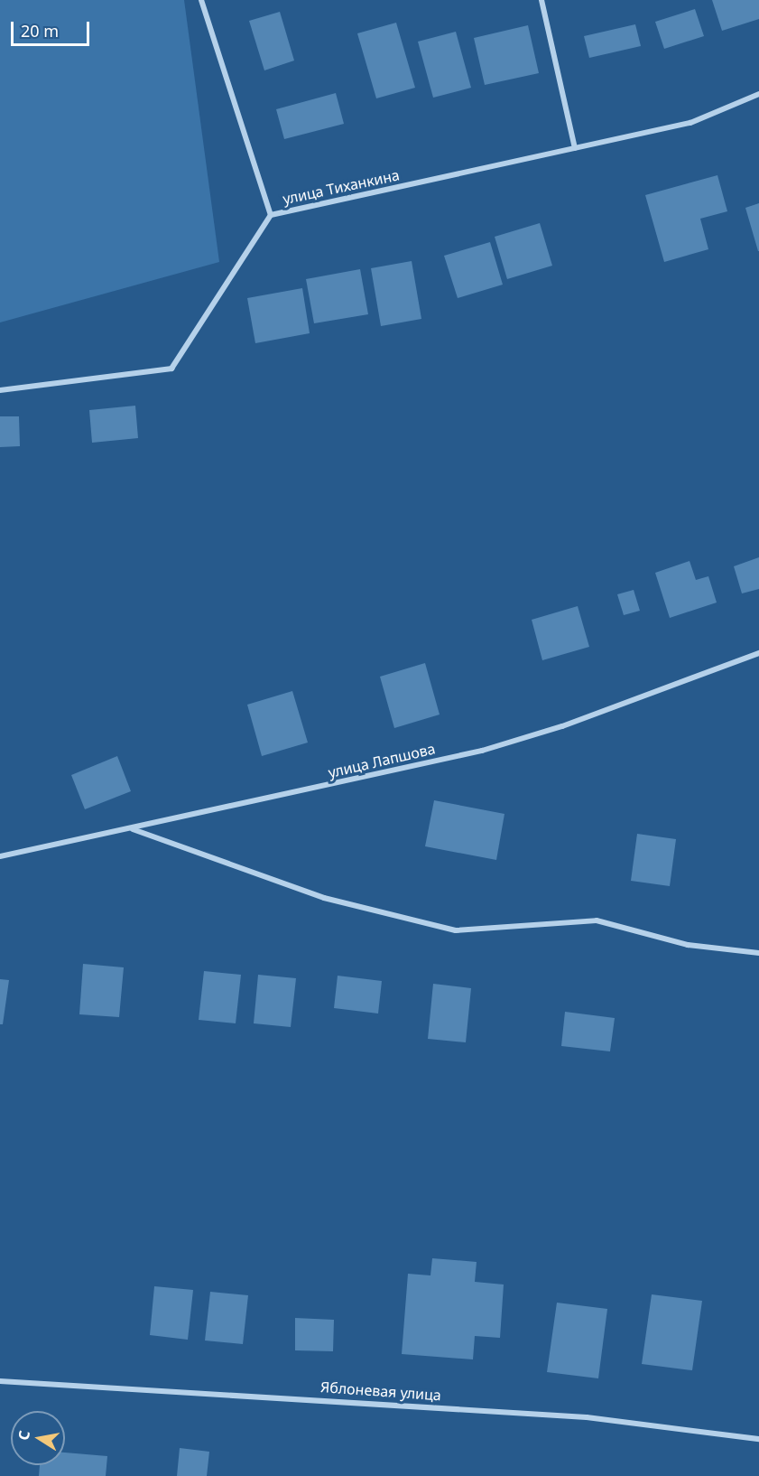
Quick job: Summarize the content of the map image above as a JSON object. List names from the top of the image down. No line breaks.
{"streets":{"street":["улица Тиханкина","улица Лапшова","Яблоневая улица"]},"scale_bar":"20 m","north":"left"}
